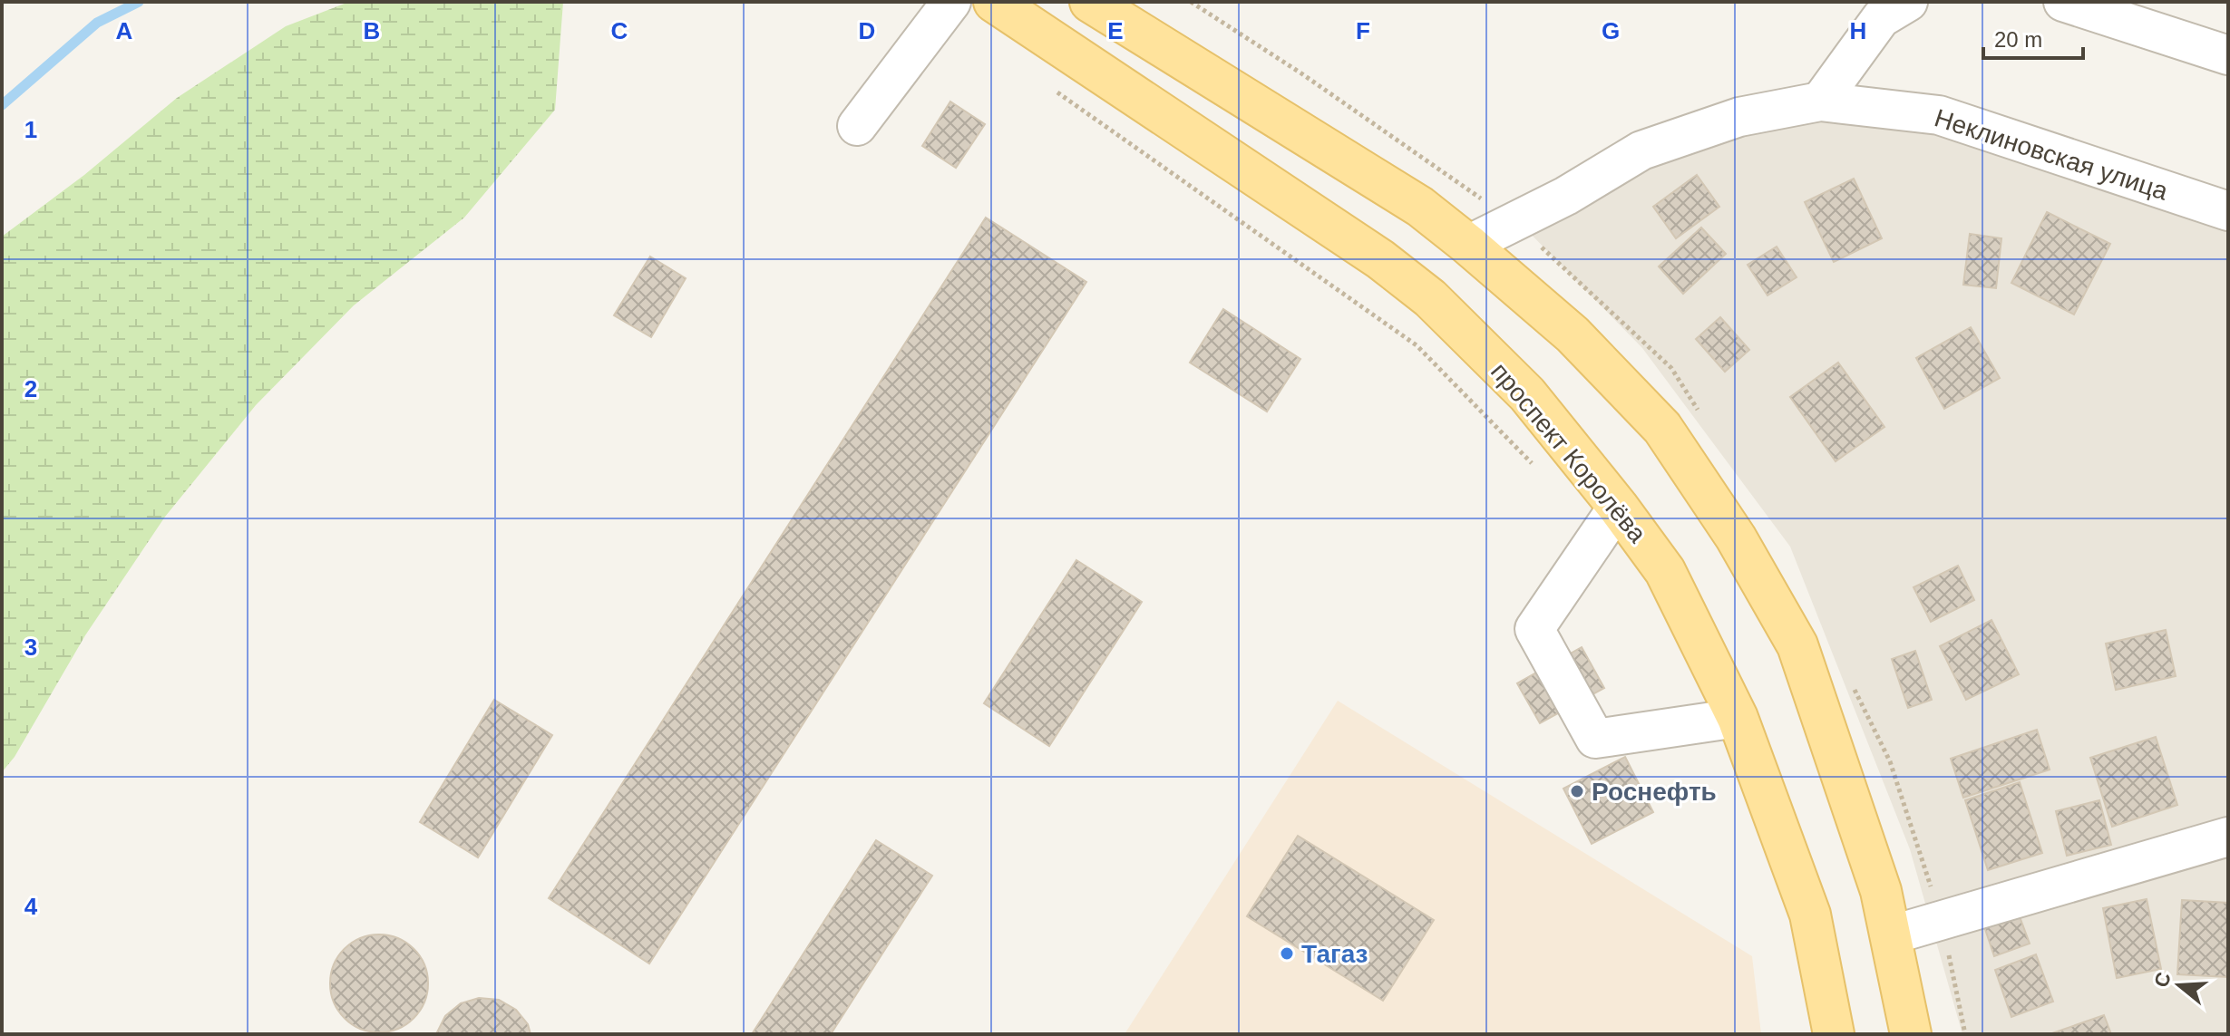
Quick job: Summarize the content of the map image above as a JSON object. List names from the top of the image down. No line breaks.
{"streets":{"main road":["проспект Королёва"],"street":["Неклиновская улица"]},"places":["Роснефть","Тагаз"],"scale_bar":"20 m","north":"left","grid":{"columns":["A","B","C","D","E","F","G","H"],"rows":["1","2","3","4"]}}
